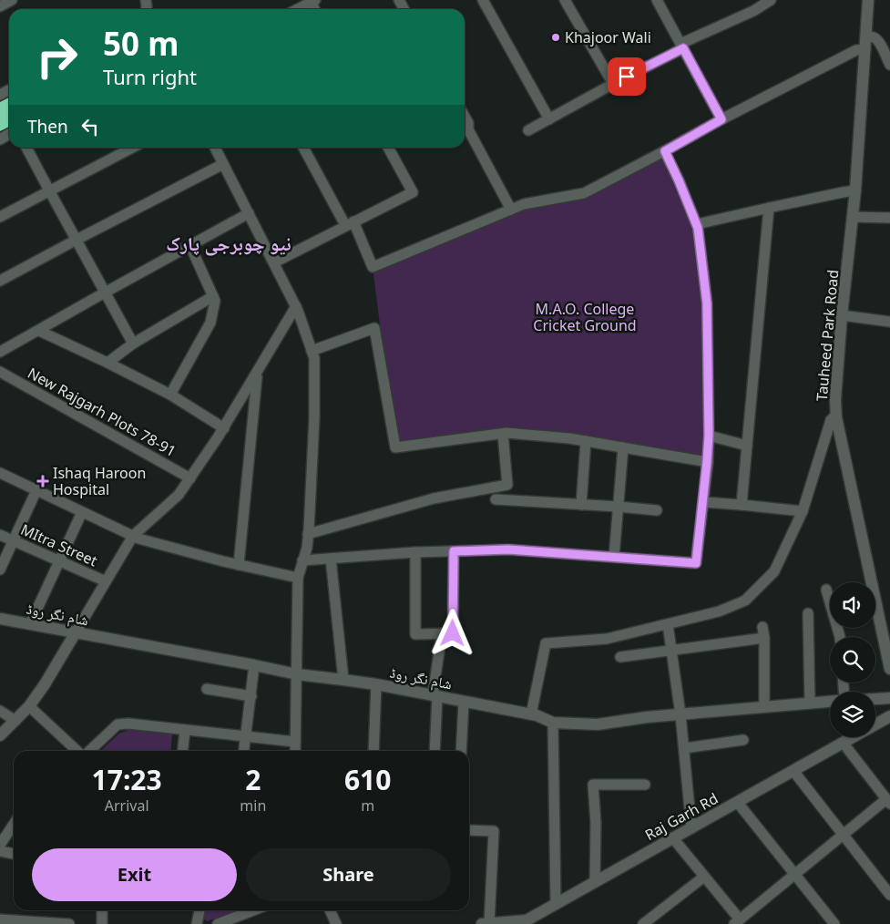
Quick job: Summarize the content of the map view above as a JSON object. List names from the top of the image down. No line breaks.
{"streets":{"main road":["Tauheed Park Road","شام نگر روڈ","Raj Garh Rd"],"street":["New Rajgarh Plots 78-91","MItra Street"]},"districts":["نیو چوبرجی پارک"],"parks":["M.A.O. College Cricket Ground"],"places":{"other":["Khajoor Wali"],"health":["Ishaq Haroon Hospital"]},"page":{"turn":["50 m","Turn right"],"then":"Then","eta":["17:23","Arrival","2","min","610","m"],"buttons":["Exit","Share"]}}
